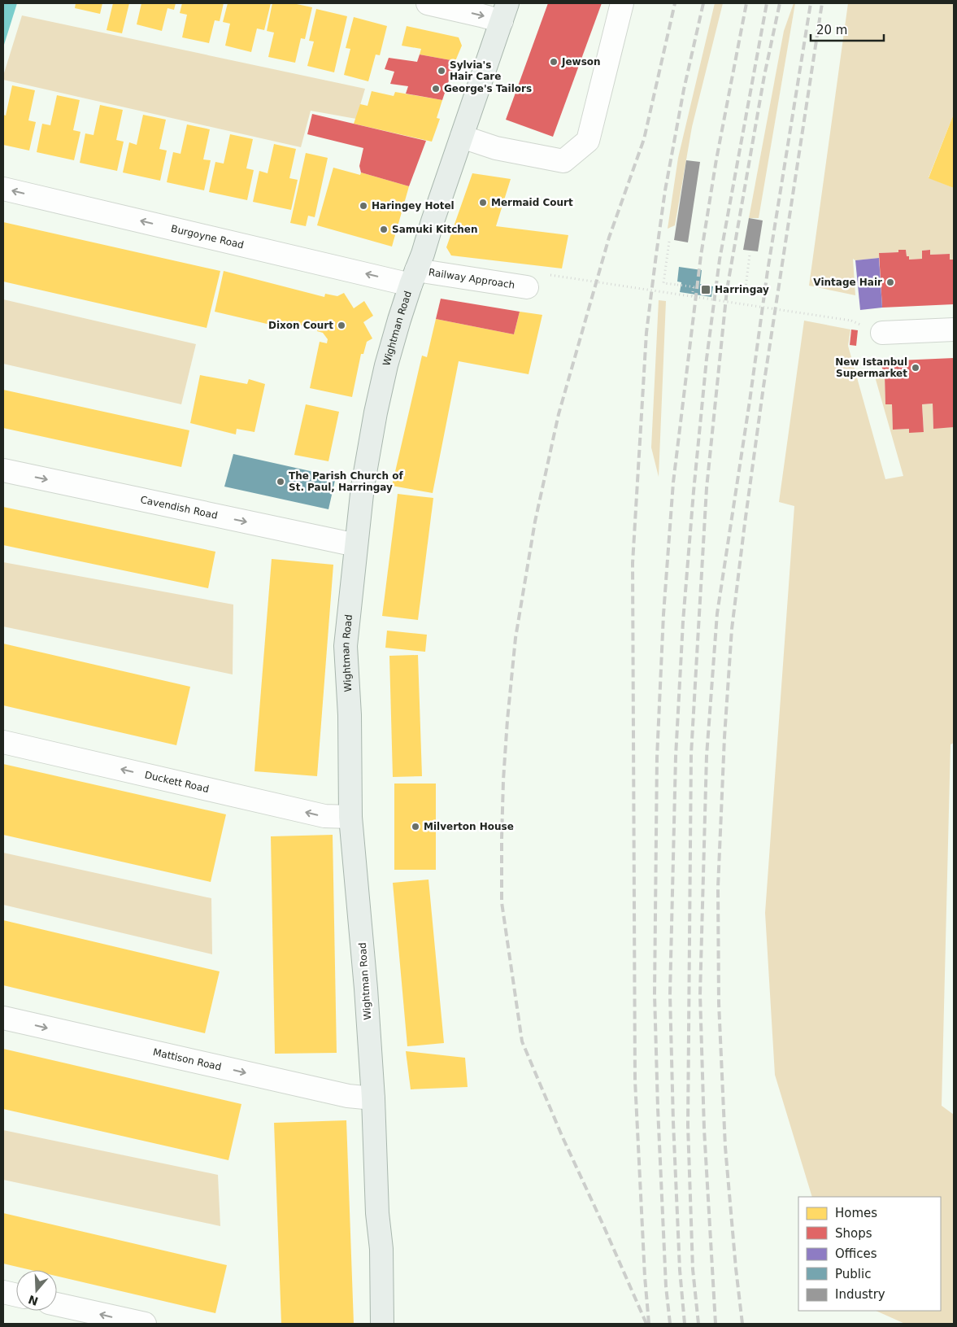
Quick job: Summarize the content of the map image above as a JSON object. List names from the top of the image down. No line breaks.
{"streets":{"main road":["Wightman Road"],"street":["Burgoyne Road","Railway Approach","Cavendish Road","Duckett Road","Mattison Road"]},"crossings":[["Burgoyne Road","Railway Approach"],["Burgoyne Road","Wightman Road"],["Railway Approach","Wightman Road"],["Wightman Road","Cavendish Road"],["Wightman Road","Duckett Road"],["Wightman Road","Mattison Road"]],"one_way":["Burgoyne Road","Cavendish Road","Duckett Road","Mattison Road"],"places":{"other":["Jewson","Sylvia's Hair Care","George's Tailors","Mermaid Court","Haringey Hotel","Samuki Kitchen","Vintage Hair","Dixon Court","New Istanbul Supermarket","The Parish Church of St. Paul, Harringay","Milverton House"],"transit":["Harringay"]},"legend":["Homes","Shops","Offices","Public","Industry"],"scale_bar":"20 m","north":"bottom"}
